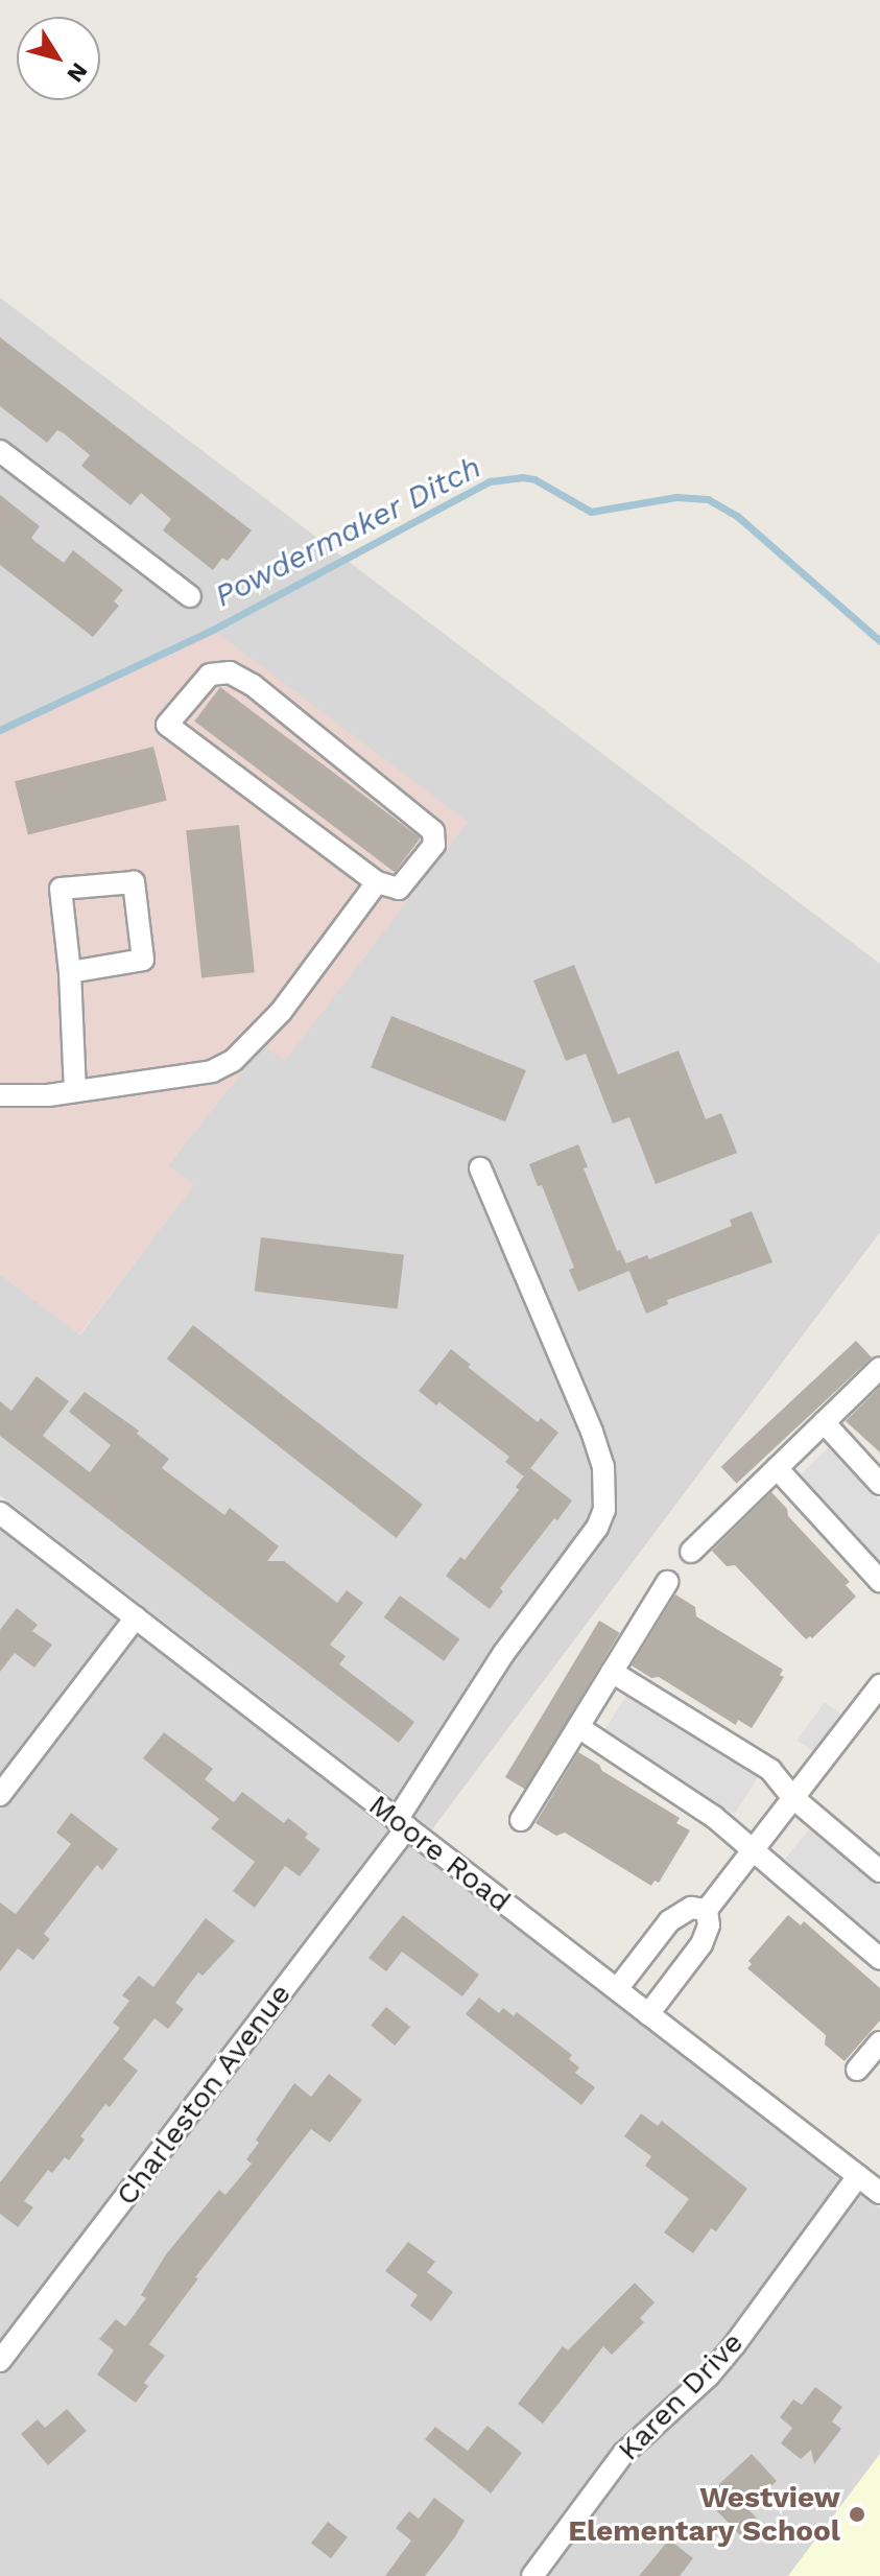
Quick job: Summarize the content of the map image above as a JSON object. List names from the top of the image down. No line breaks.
{"streets":{"street":["Moore Road","Charleston Avenue","Karen Drive"]},"crossings":[["Moore Road","Charleston Avenue"],["Moore Road","Karen Drive"]],"water":["Powdermaker Ditch"],"places":["Westview Elementary School"],"north":"bottom right"}
